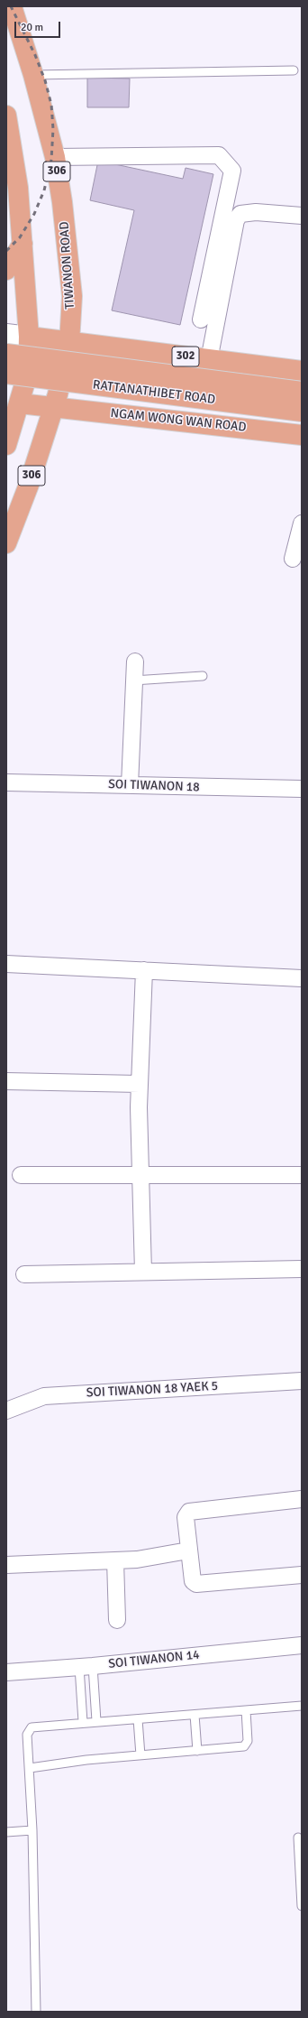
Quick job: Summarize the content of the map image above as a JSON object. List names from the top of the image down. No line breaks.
{"streets":{"main road":["306","TIWANON ROAD","302","RATTANATHIBET ROAD","NGAM WONG WAN ROAD"],"street":["SOI TIWANON 18","SOI TIWANON 18 YAEK 5","SOI TIWANON 14"]},"crossings":[["TIWANON ROAD","302"],["TIWANON ROAD","NGAM WONG WAN ROAD"]],"scale_bar":"20 m"}
